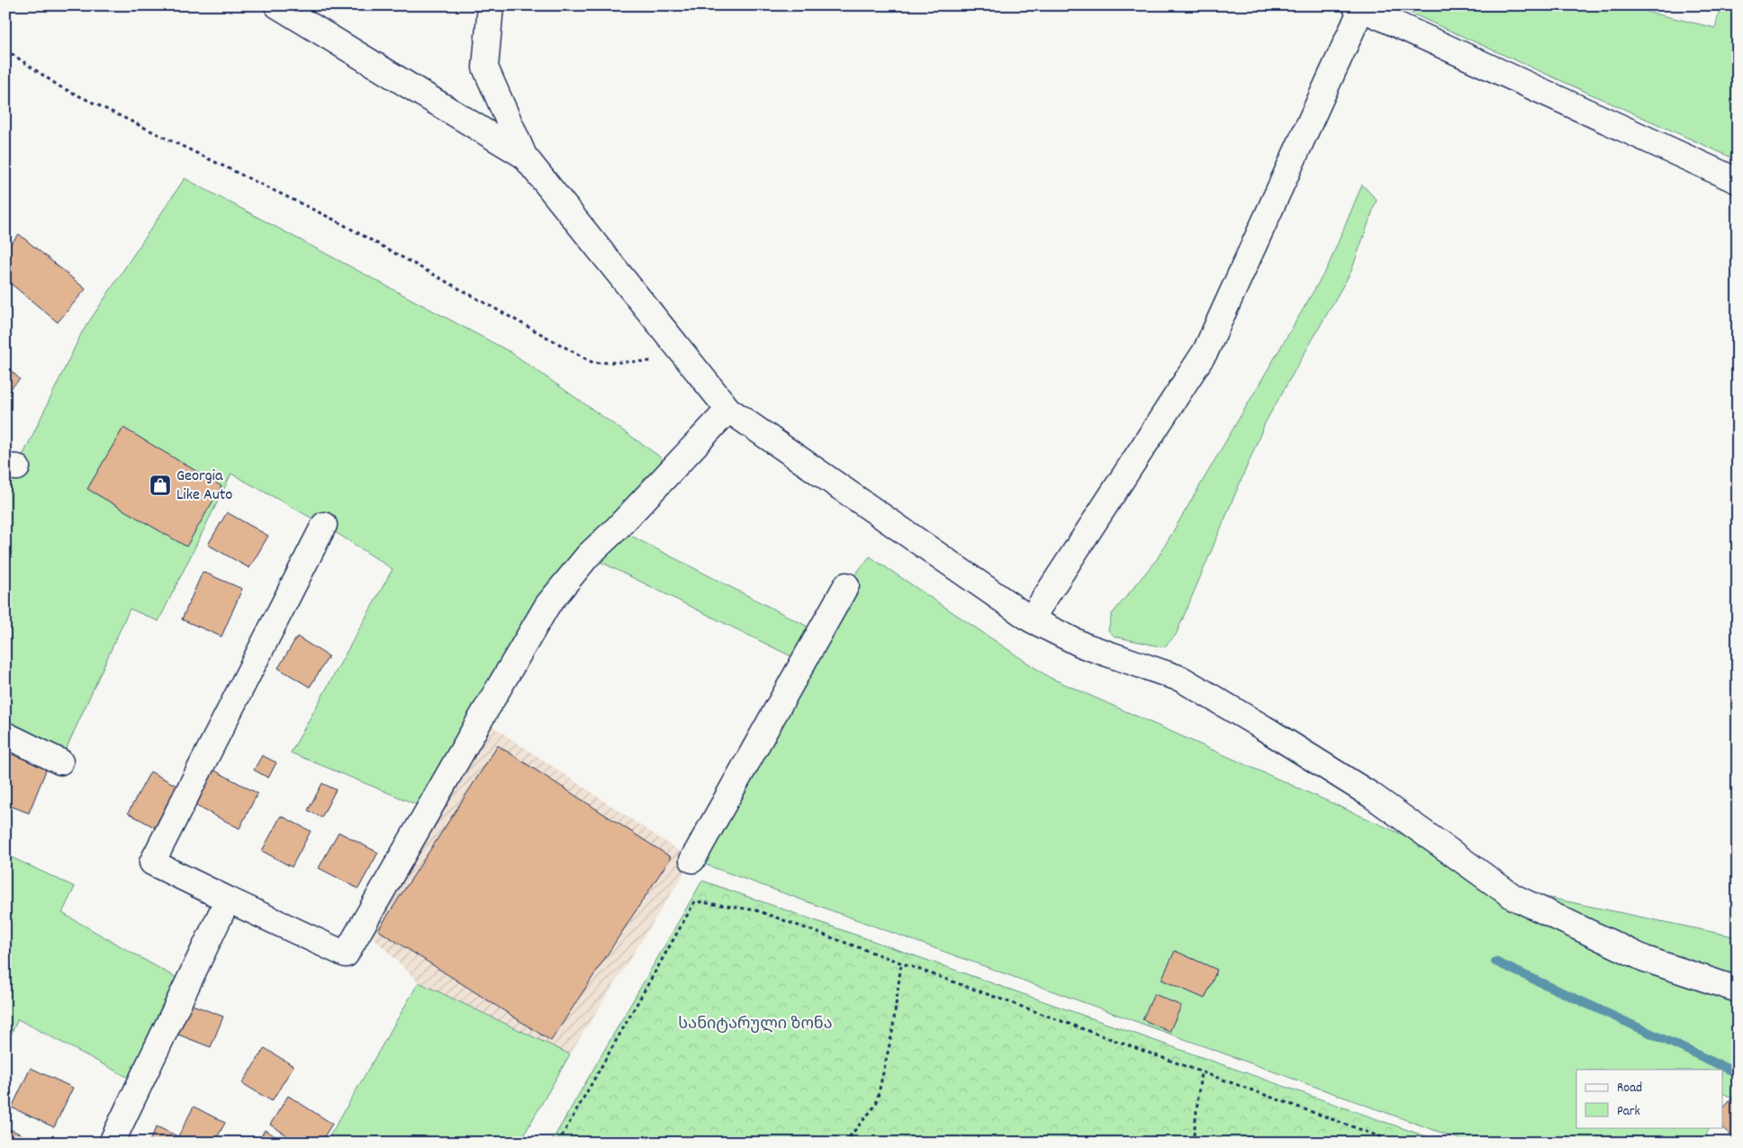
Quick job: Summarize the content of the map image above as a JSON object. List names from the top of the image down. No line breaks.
{"parks":["სანიტარული ზონა"],"places":{"shop":["Georgia Like Auto"]},"legend":["Road","Park"]}
